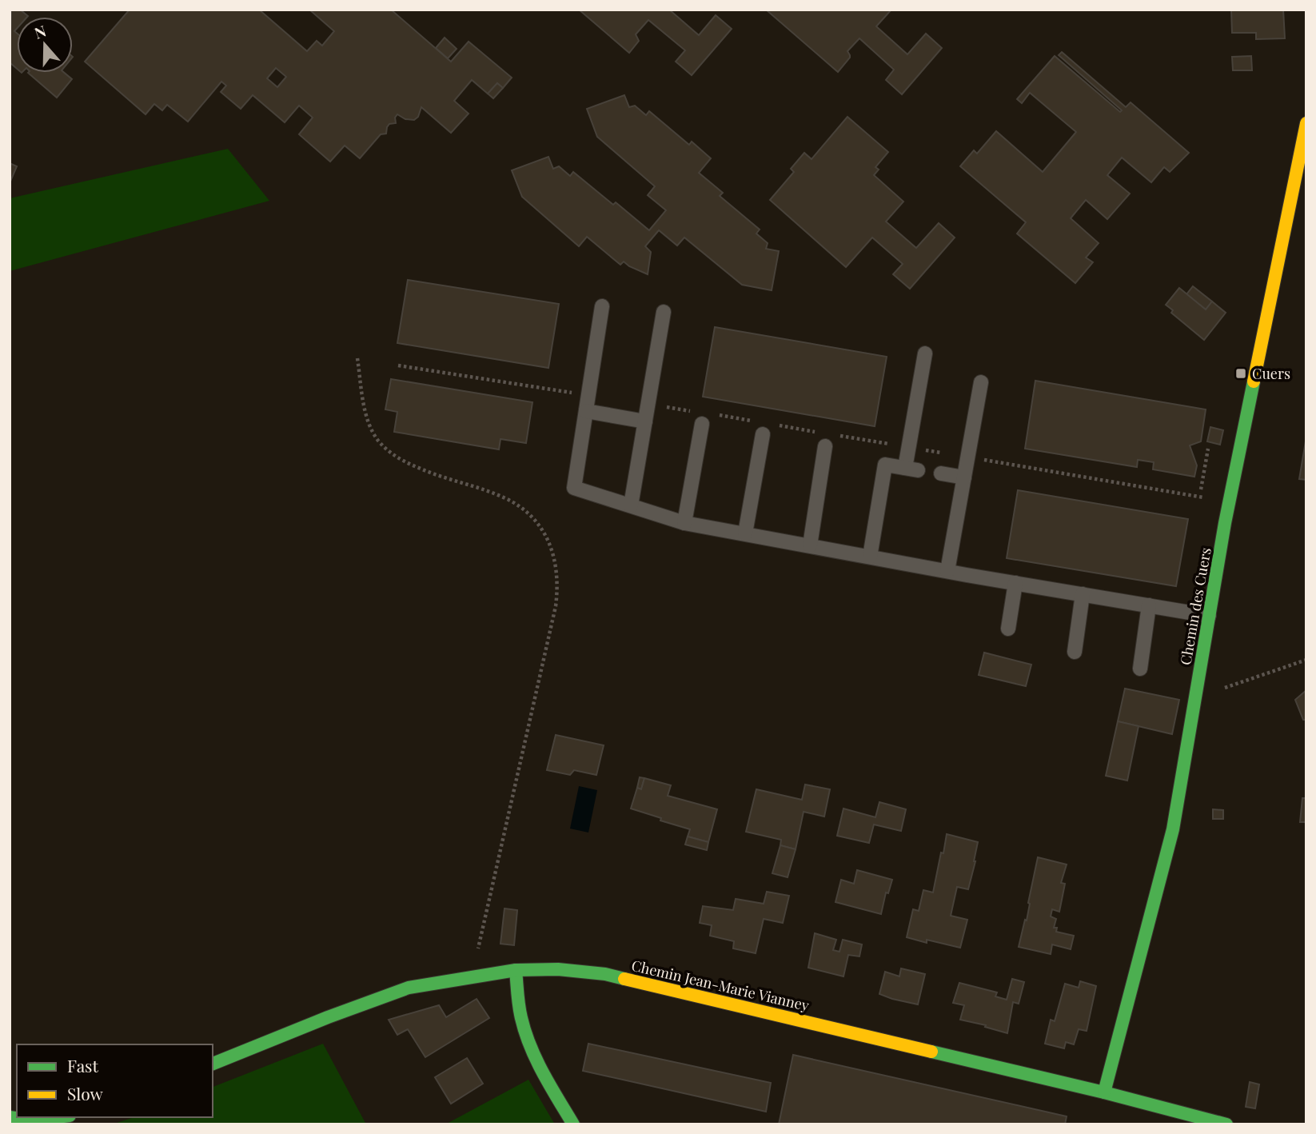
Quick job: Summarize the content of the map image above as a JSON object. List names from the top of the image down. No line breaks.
{"streets":{"street":["Chemin des Cuers","Chemin Jean-Marie Vianney"]},"crossings":[["Chemin des Cuers","Chemin Jean-Marie Vianney"]],"places":{"transit":["Cuers"]},"legend":["Fast","Slow"],"north":"top"}
